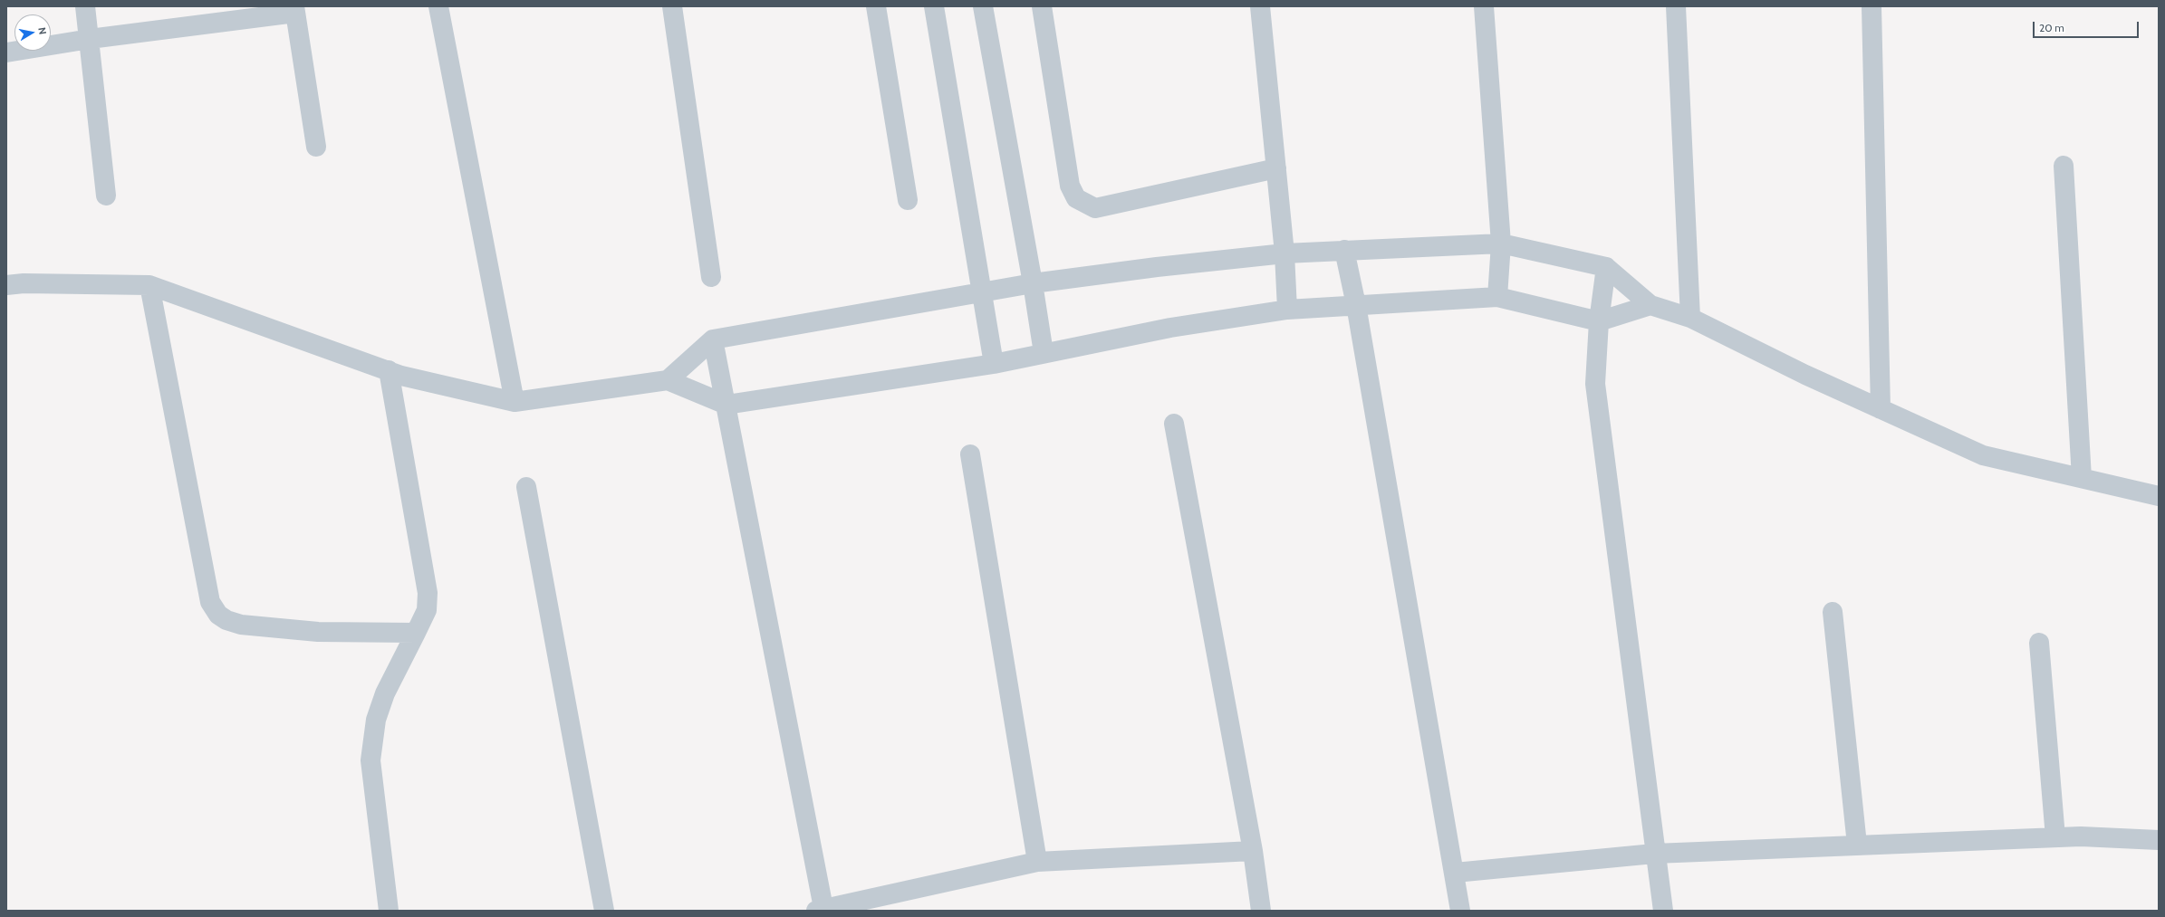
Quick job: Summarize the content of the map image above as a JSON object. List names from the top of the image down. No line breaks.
{"scale_bar":"20 m","north":"right"}
